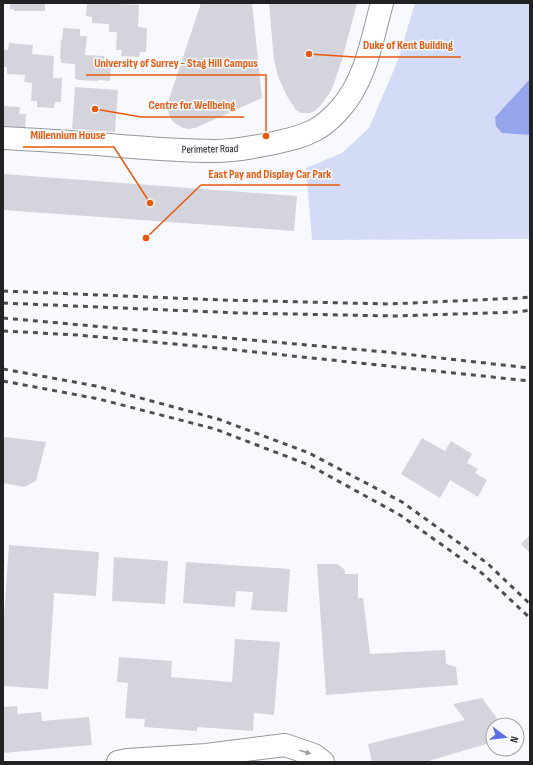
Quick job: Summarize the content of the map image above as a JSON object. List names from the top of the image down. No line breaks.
{"streets":{"street":["Perimeter Road"]},"places":["Duke of Kent Building","Centre for Wellbeing","University of Surrey - Stag Hill Campus","Millennium House","East Pay and Display Car Park"],"north":"right"}
